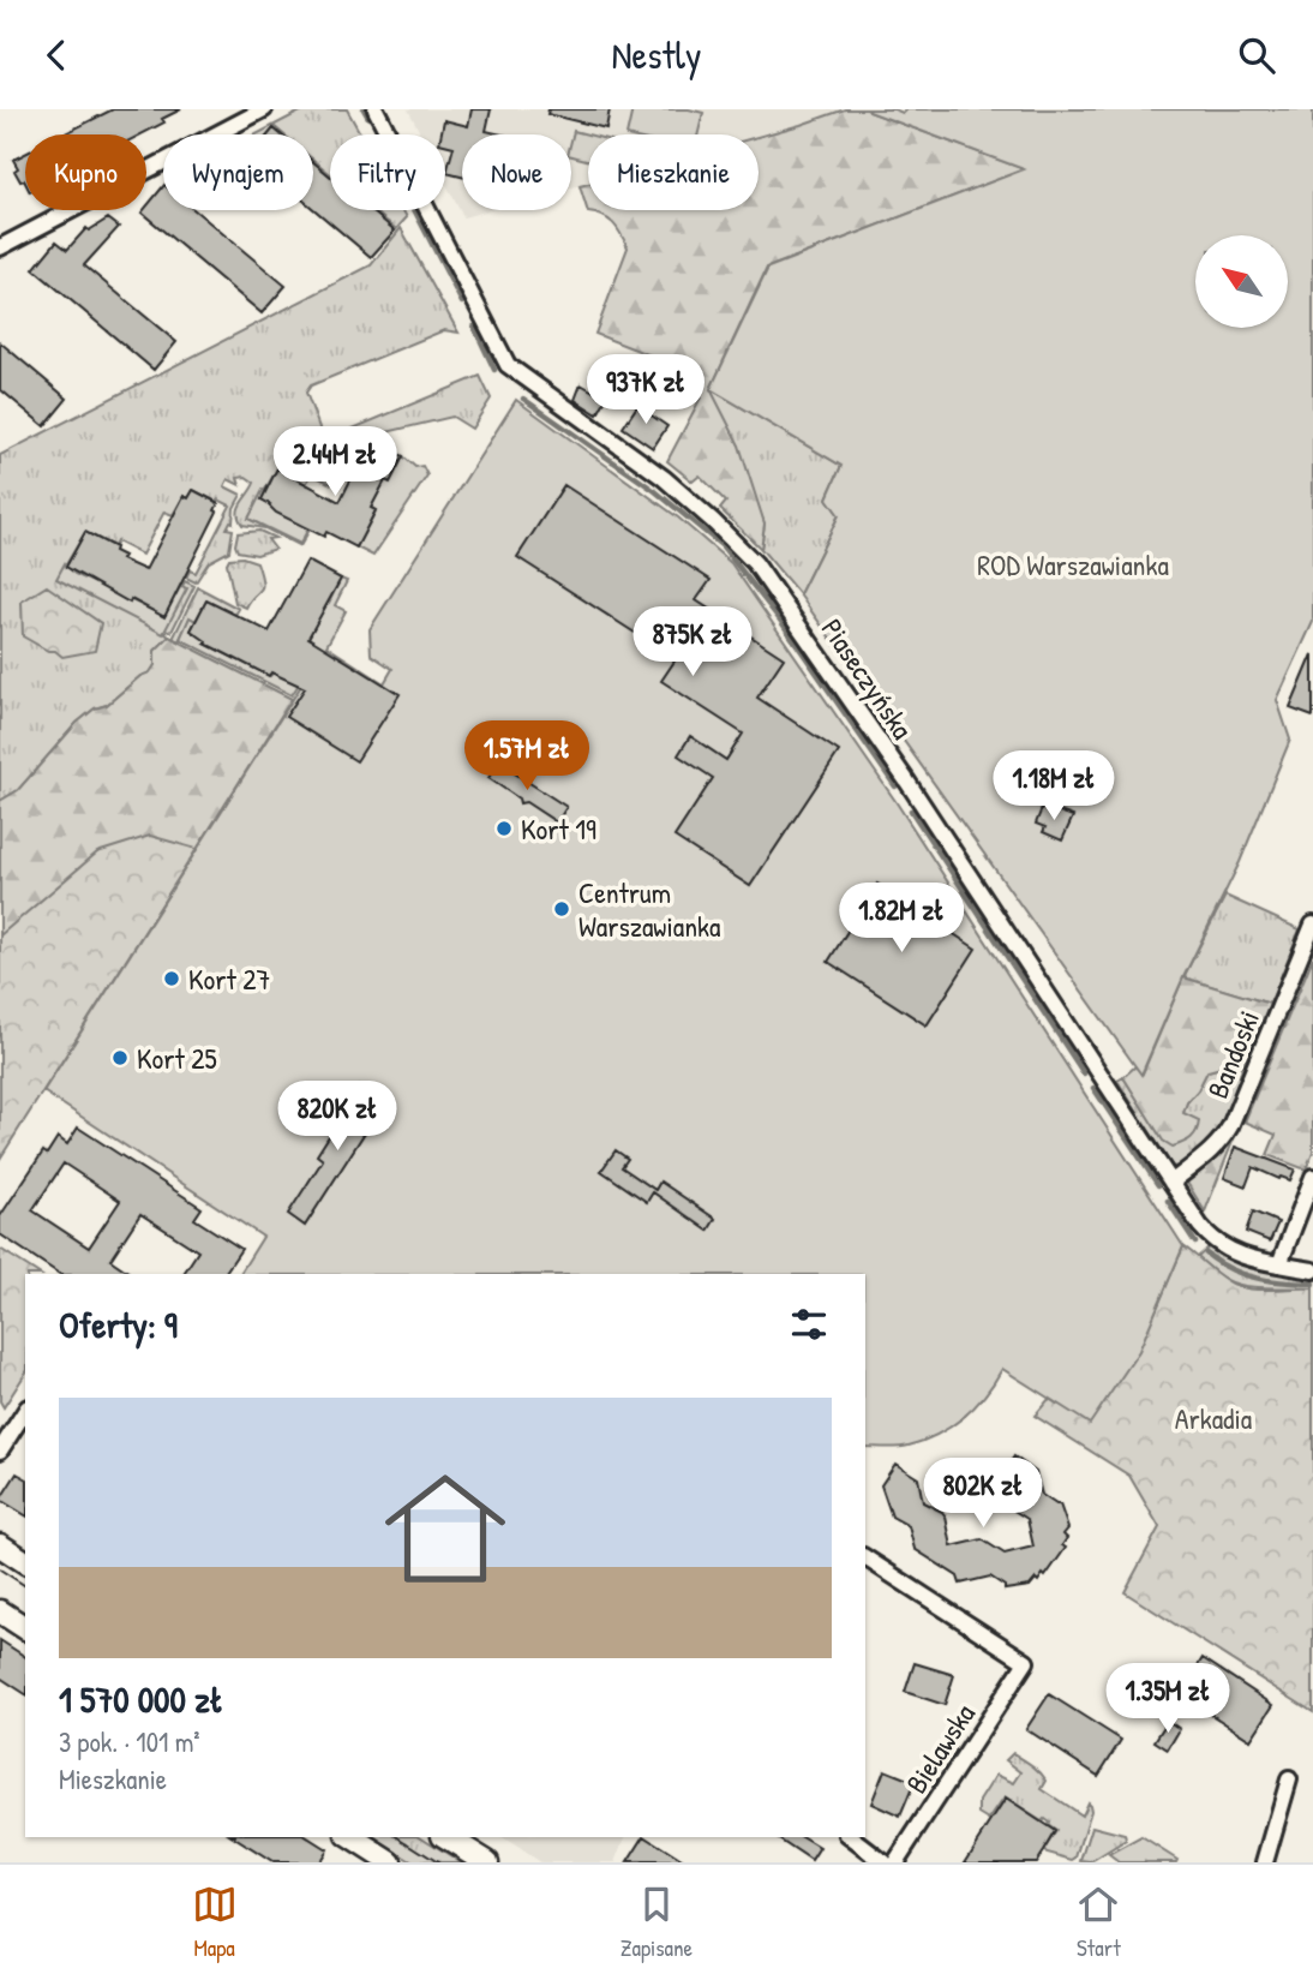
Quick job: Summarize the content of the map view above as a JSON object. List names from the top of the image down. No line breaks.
{"streets":{"street":["Piaseczyńska","Bandoski","Bielawska"]},"crossings":[["Piaseczyńska","Bandoski"]],"parks":["ROD Warszawianka","Arkadia"],"places":["Kort 19","Centrum Warszawianka","Kort 27","Kort 25"],"north":"top left","page":{"header":"Nestly","chip":["Kupno","Wynajem","Filtry","Nowe","Mieszkanie"],"price":["937K zł","2.44M zł","875K zł","1.57M zł","1.18M zł","1.82M zł","820K zł","802K zł","1.35M zł"],"heading":"Oferty: 9","list":[{"name":"1 570 000 zł","note":"3 pok. · 101 m² · Mieszkanie"}],"tabs":["Mapa","Zapisane","Start"]}}
